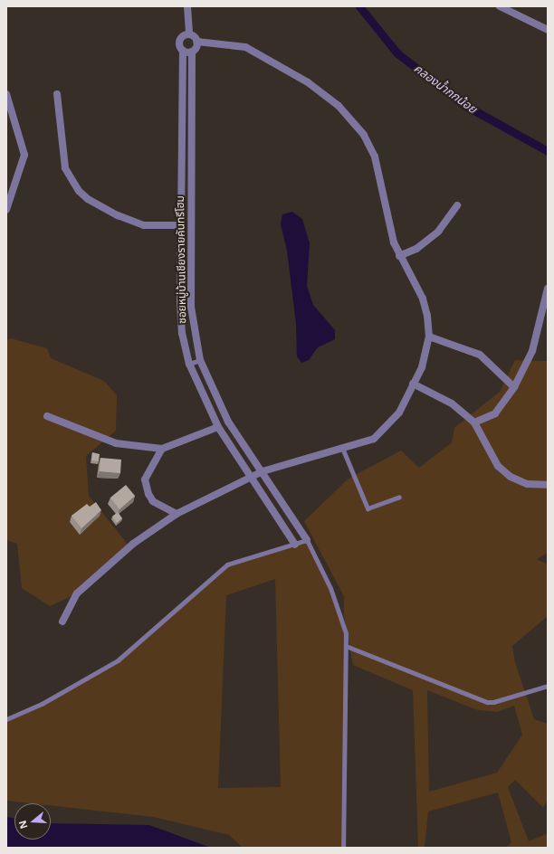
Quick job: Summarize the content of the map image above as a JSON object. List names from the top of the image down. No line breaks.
{"streets":{"street":["ซอยหมู่บ้านเชียงรายคันทรีโฮม"]},"water":["คลองน้ำกกน้อย"],"north":"left"}
